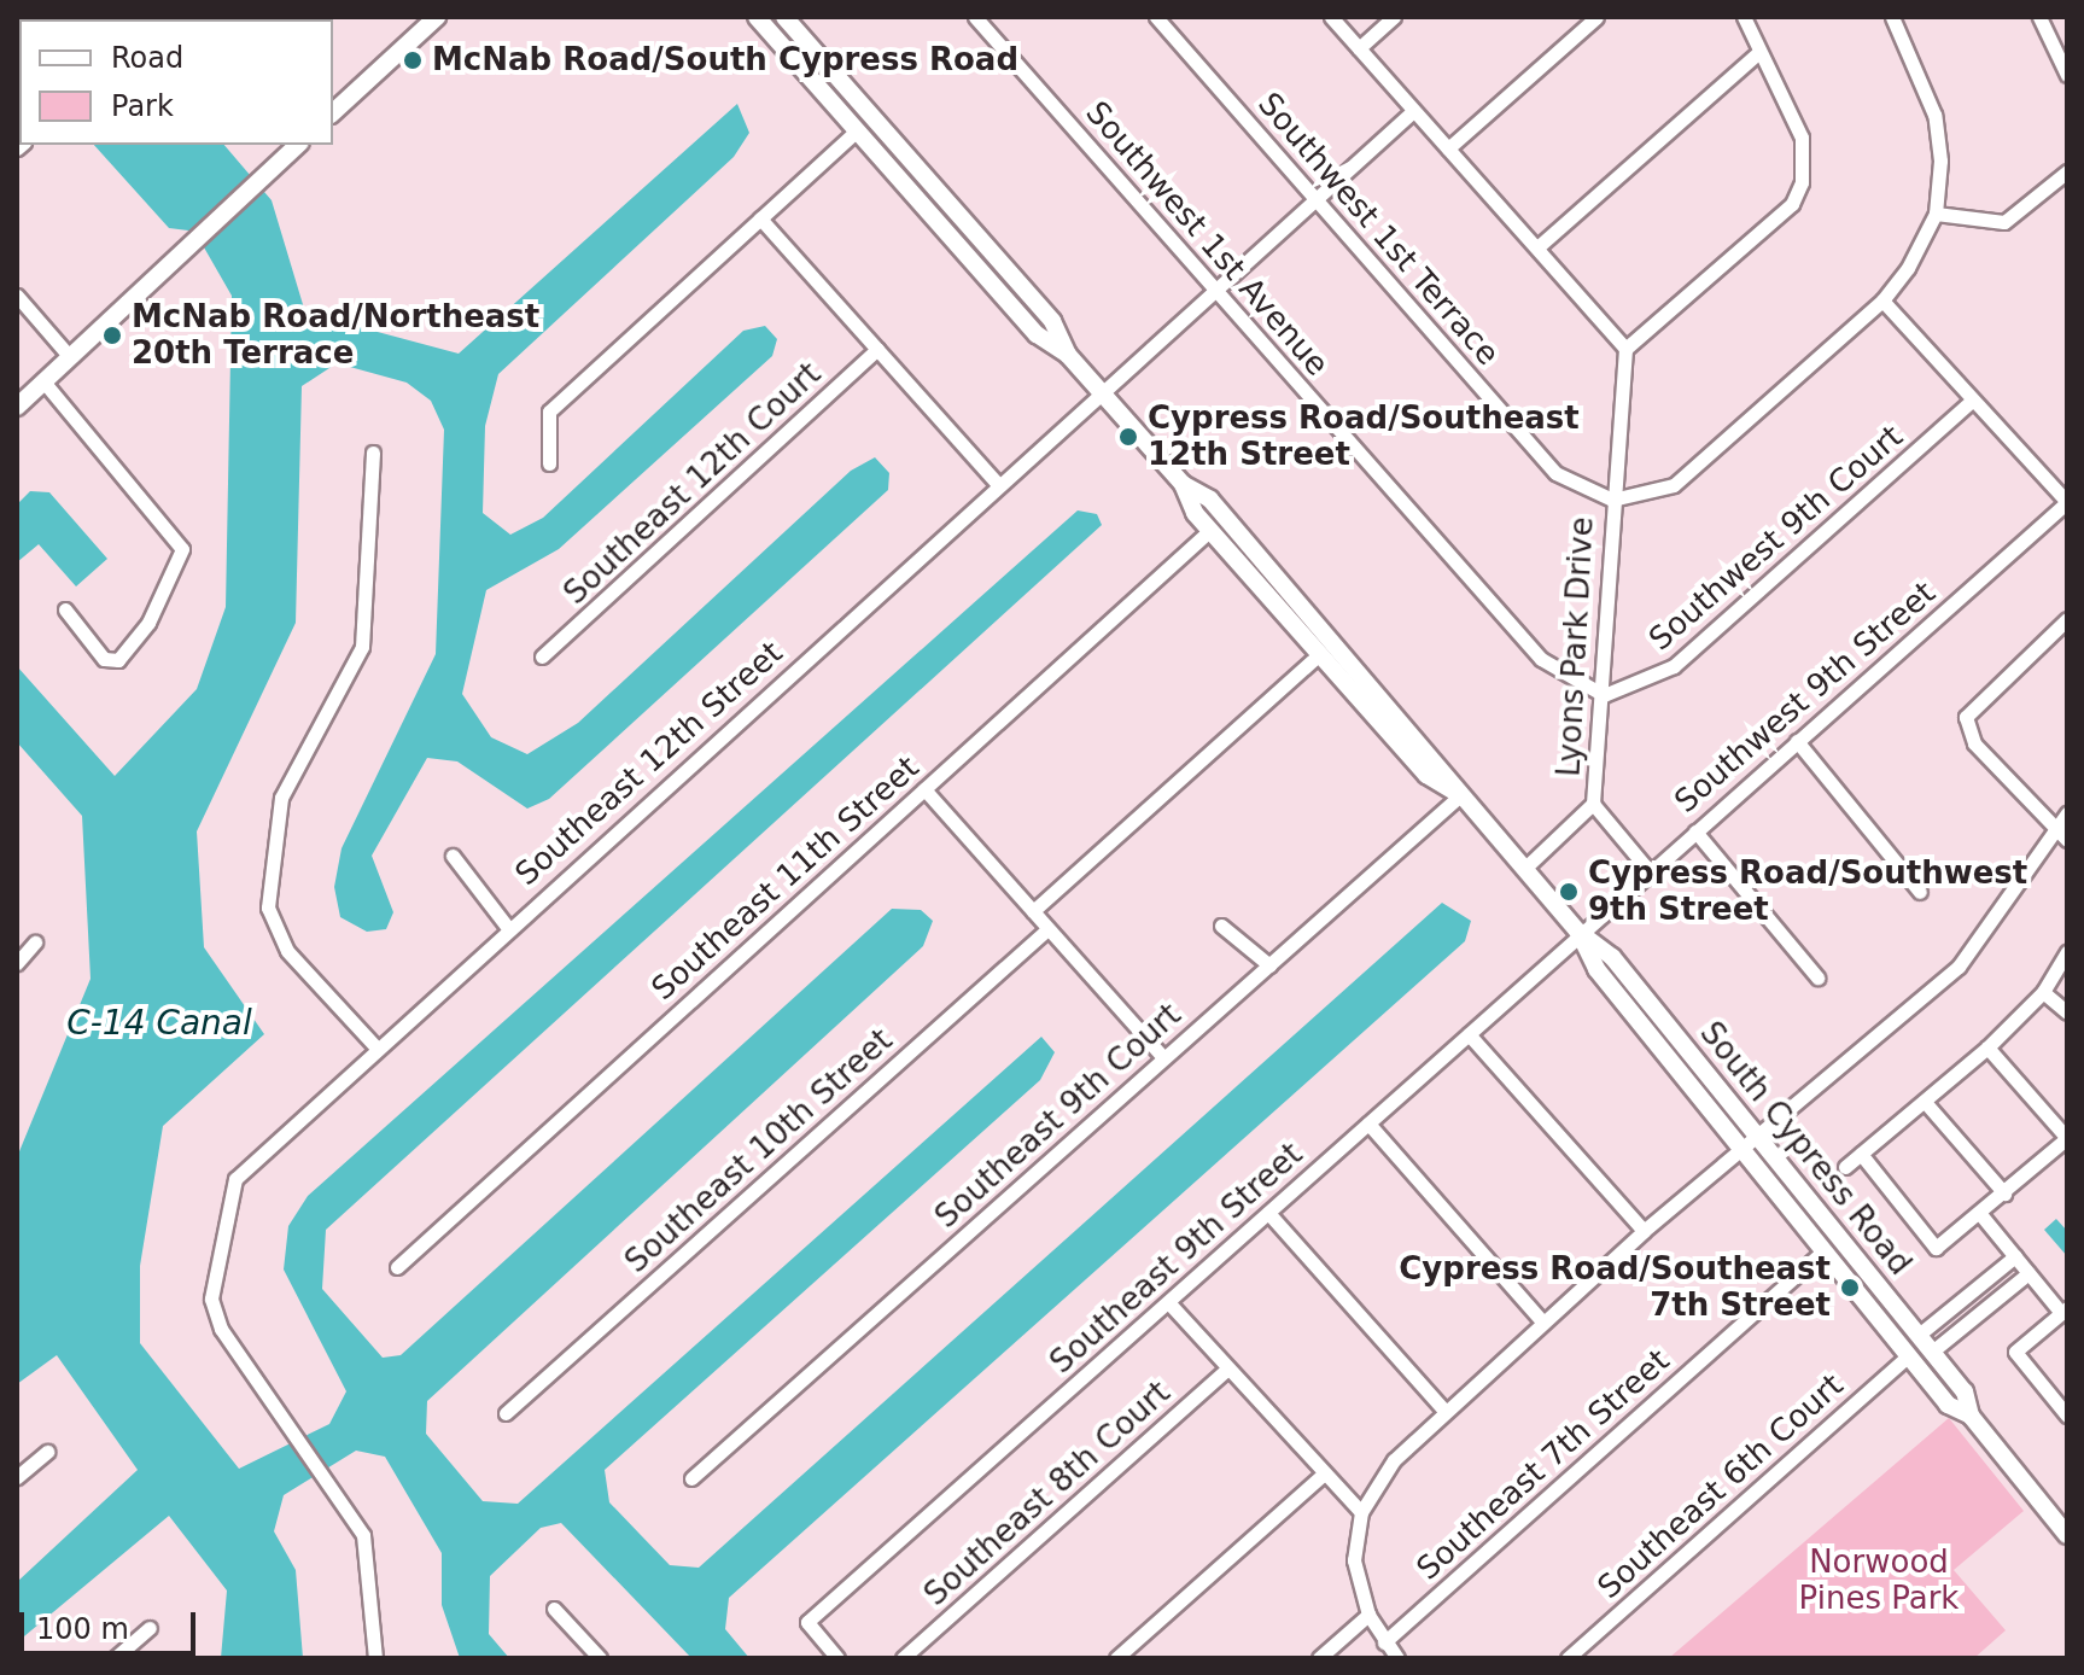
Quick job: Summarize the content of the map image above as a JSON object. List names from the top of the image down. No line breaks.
{"streets":{"street":["Southwest 1st Terrace","Southwest 1st Avenue","Southeast 12th Court","Southwest 9th Court","Lyons Park Drive","Southwest 9th Street","Southeast 12th Street","Southeast 11th Street","Southeast 9th Court","South Cypress Road","Southeast 10th Street","Southeast 9th Street","Southeast 7th Street","Southeast 6th Court","Southeast 8th Court"]},"crossings":[["Southwest 1st Terrace","Lyons Park Drive"],["Southwest 1st Terrace","Southeast 12th Street"],["Southwest 1st Avenue","Southwest 9th Court"],["Southwest 1st Avenue","Lyons Park Drive"],["Southwest 1st Avenue","Southeast 12th Street"],["Southwest 9th Court","Lyons Park Drive"],["Lyons Park Drive","Southwest 9th Street"],["Southwest 9th Street","South Cypress Road"],["Southwest 9th Street","Southeast 9th Street"],["Southeast 12th Street","South Cypress Road"],["Southeast 11th Street","South Cypress Road"],["Southeast 9th Court","South Cypress Road"],["South Cypress Road","Southeast 9th Street"],["South Cypress Road","Southeast 7th Street"],["South Cypress Road","Southeast 6th Court"]],"water":["C-14 Canal"],"parks":["Norwood Pines Park"],"places":["McNab Road/South Cypress Road","McNab Road/Northeast 20th Terrace","Cypress Road/Southeast 12th Street","Cypress Road/Southwest 9th Street","Cypress Road/Southeast 7th Street"],"legend":["Road","Park"],"scale_bar":"100 m"}
